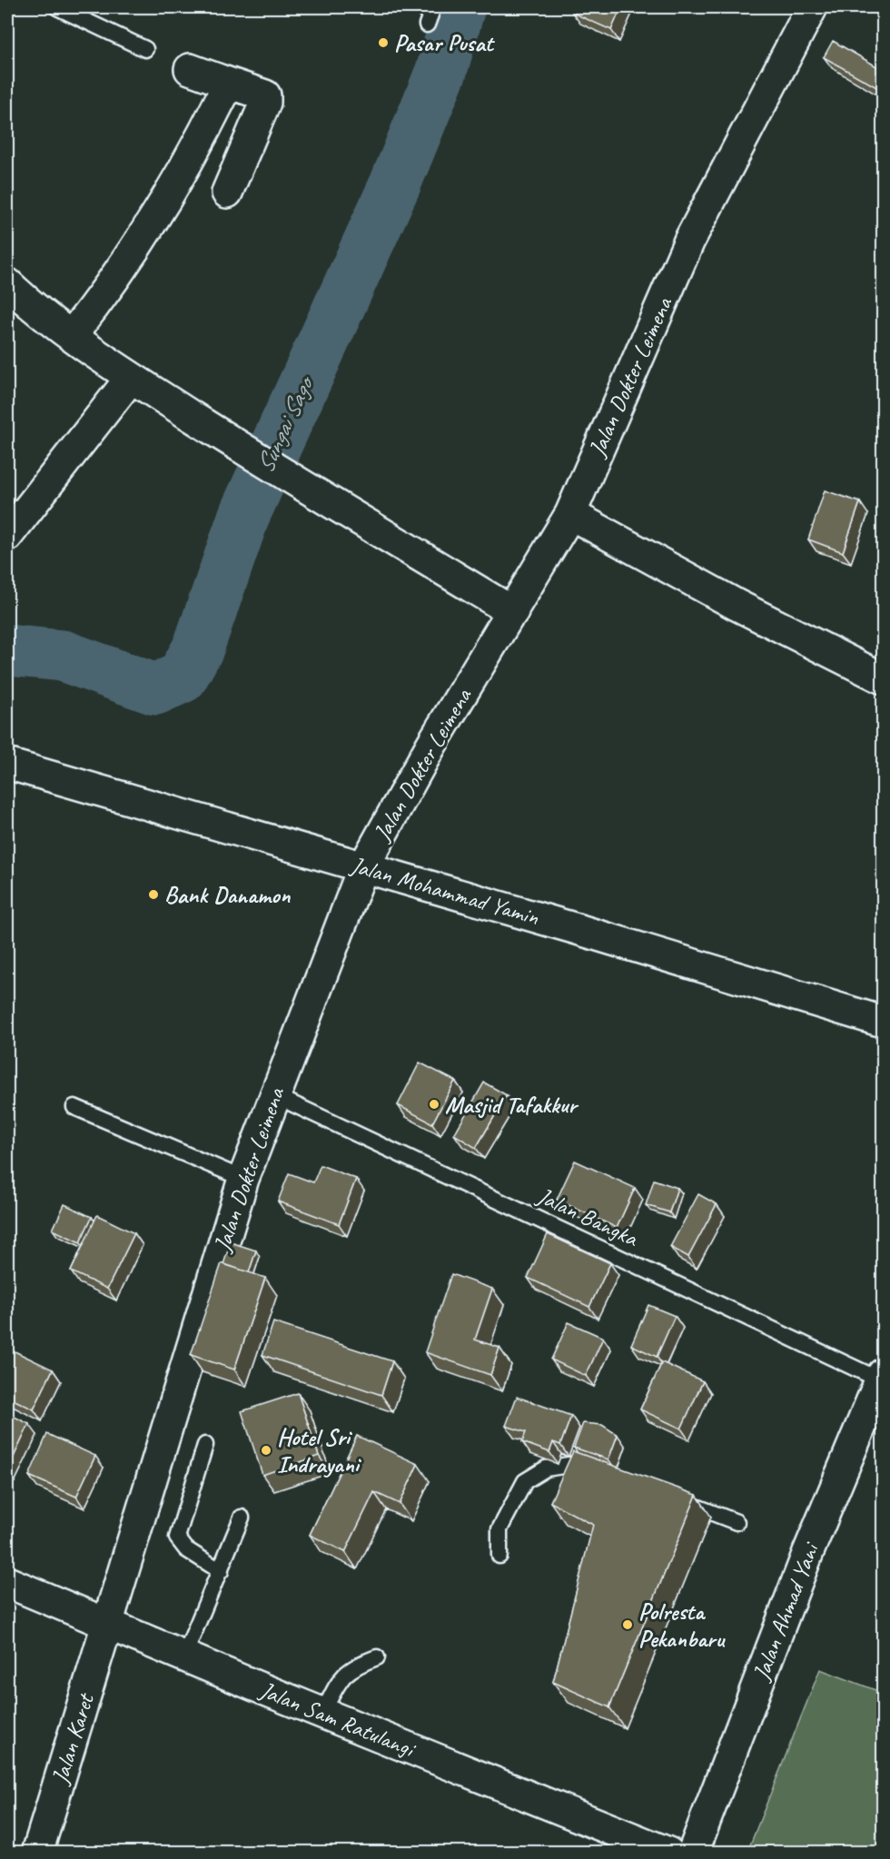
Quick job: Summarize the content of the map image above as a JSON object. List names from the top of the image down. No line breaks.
{"streets":{"street":["Jalan Dokter Leimena","Jalan Mohammad Yamin","Jalan Ahmad Yani","Jalan Sam Ratulangi","Jalan Karet"],"lane":["Jalan Bangka"]},"crossings":[["Jalan Dokter Leimena","Jalan Mohammad Yamin"],["Jalan Dokter Leimena","Jalan Bangka"],["Jalan Dokter Leimena","Jalan Sam Ratulangi"],["Jalan Dokter Leimena","Jalan Karet"],["Jalan Bangka","Jalan Ahmad Yani"],["Jalan Sam Ratulangi","Jalan Karet"]],"water":["Sungai Sago"],"places":["Pasar Pusat","Bank Danamon","Masjid Tafakkur","Hotel Sri Indrayani","Polresta Pekanbaru"]}
